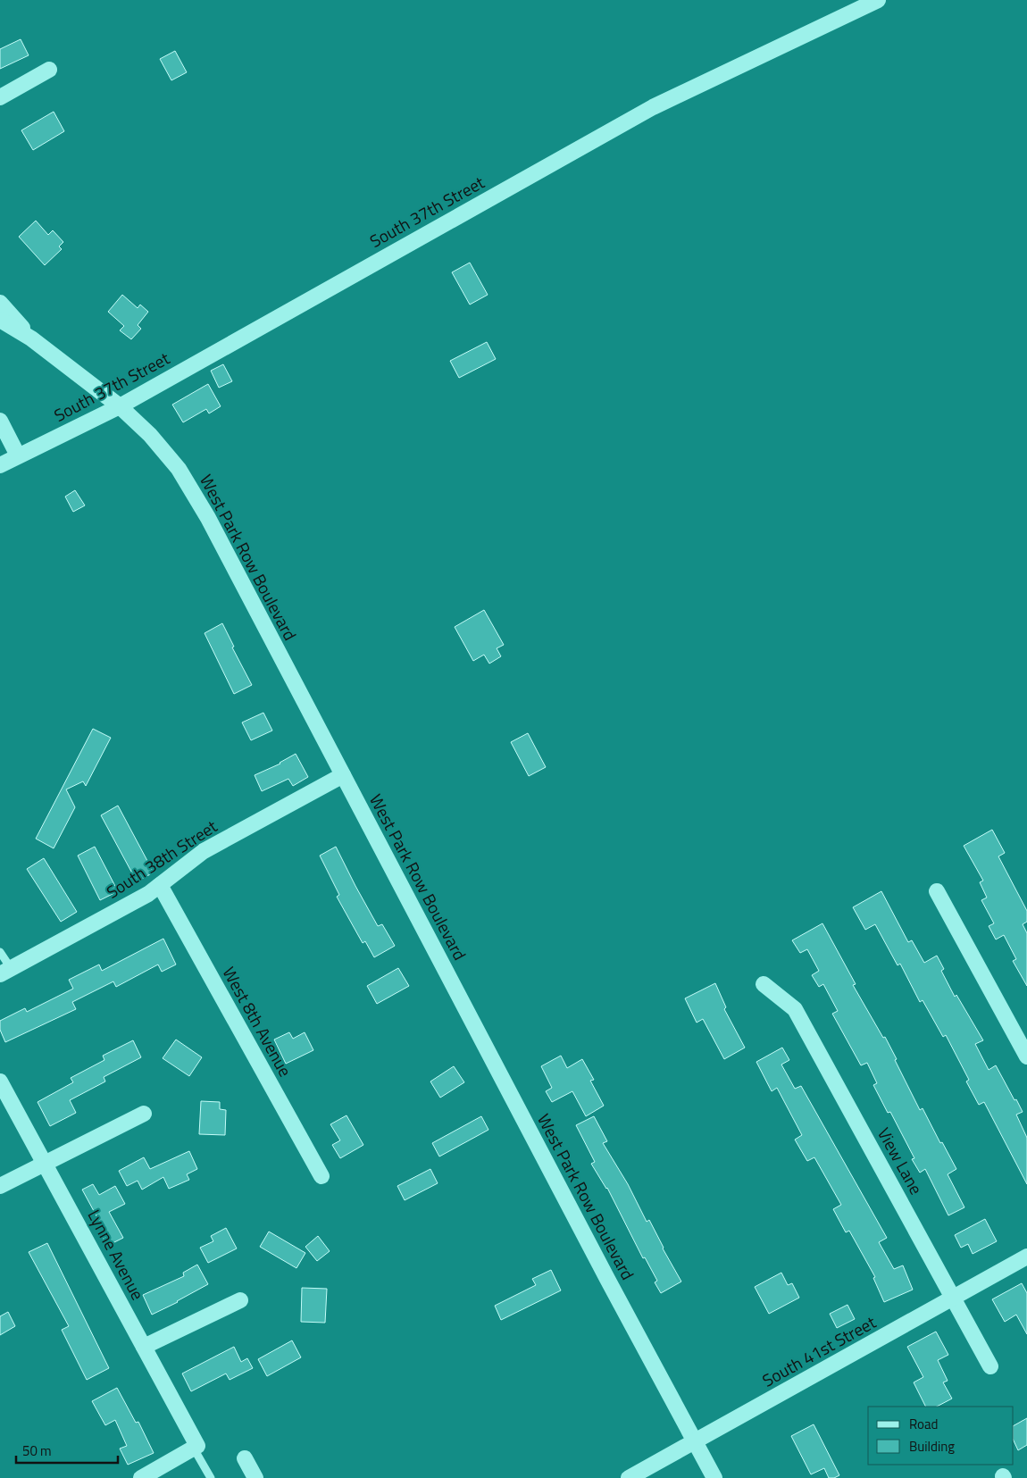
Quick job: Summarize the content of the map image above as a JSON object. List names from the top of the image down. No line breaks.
{"streets":{"street":["South 37th Street","West Park Row Boulevard","South 38th Street","West 8th Avenue","View Lane","Lynne Avenue","South 41st Street"]},"crossings":[["South 37th Street","West Park Row Boulevard"],["West Park Row Boulevard","South 38th Street"],["West Park Row Boulevard","South 41st Street"],["South 38th Street","West 8th Avenue"],["View Lane","South 41st Street"]],"legend":["Road","Building"],"scale_bar":"50 m"}
